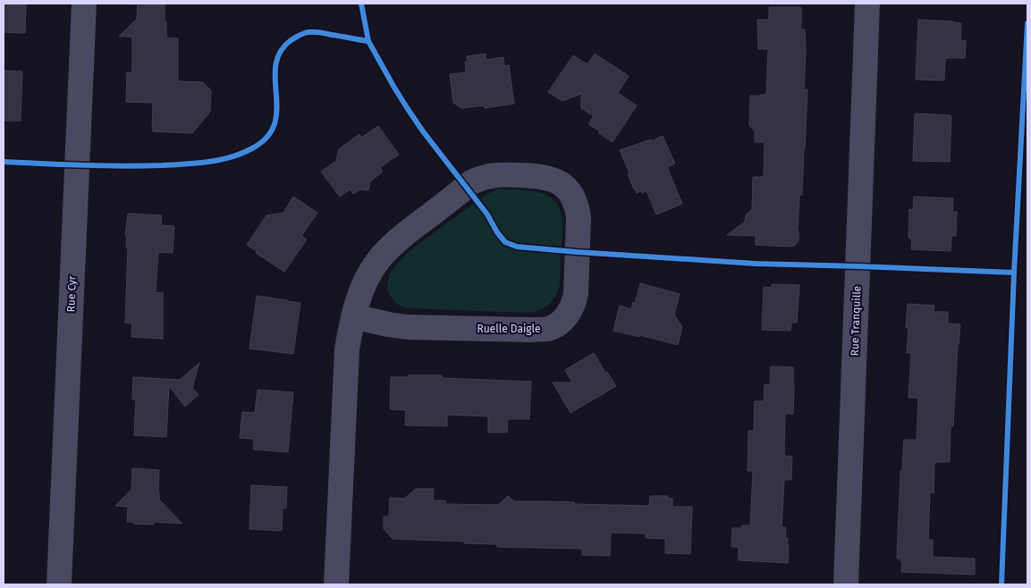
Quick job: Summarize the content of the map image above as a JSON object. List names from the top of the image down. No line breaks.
{"streets":{"street":["Rue Cyr","Rue Tranquille","Ruelle Daigle"]}}
